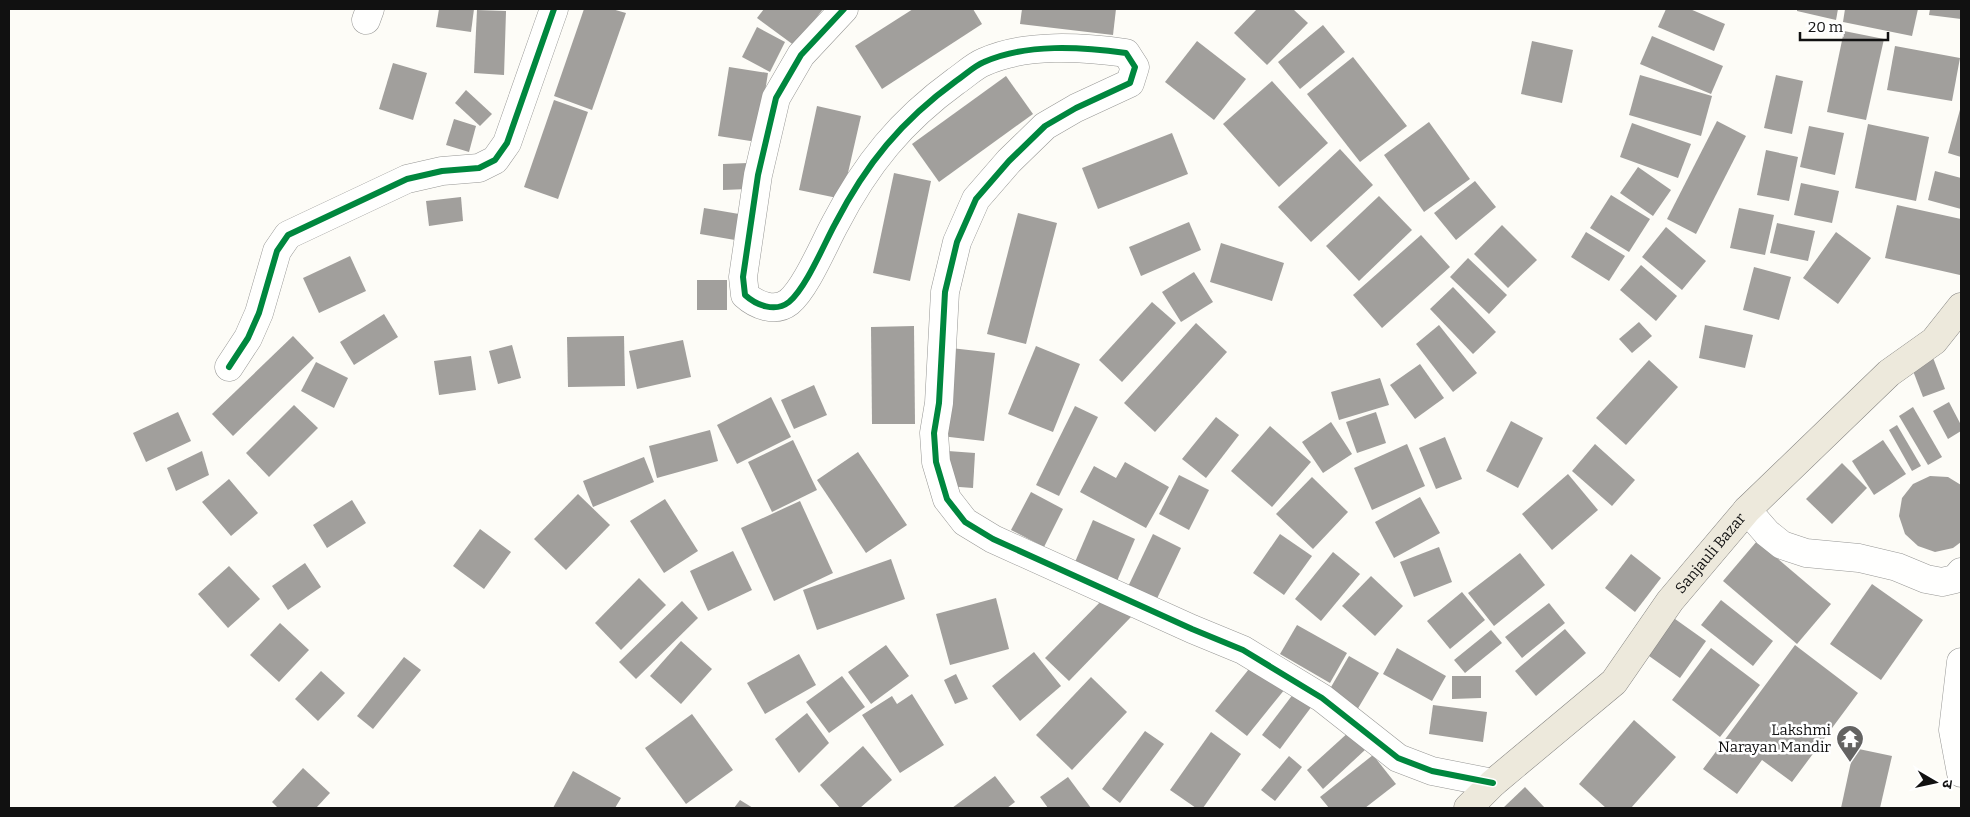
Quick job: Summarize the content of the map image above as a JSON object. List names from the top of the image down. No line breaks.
{"streets":{"main road":["Sanjauli Bazar"]},"places":{"temple":["Lakshmi Narayan Mandir"]},"scale_bar":"20 m","north":"right"}
